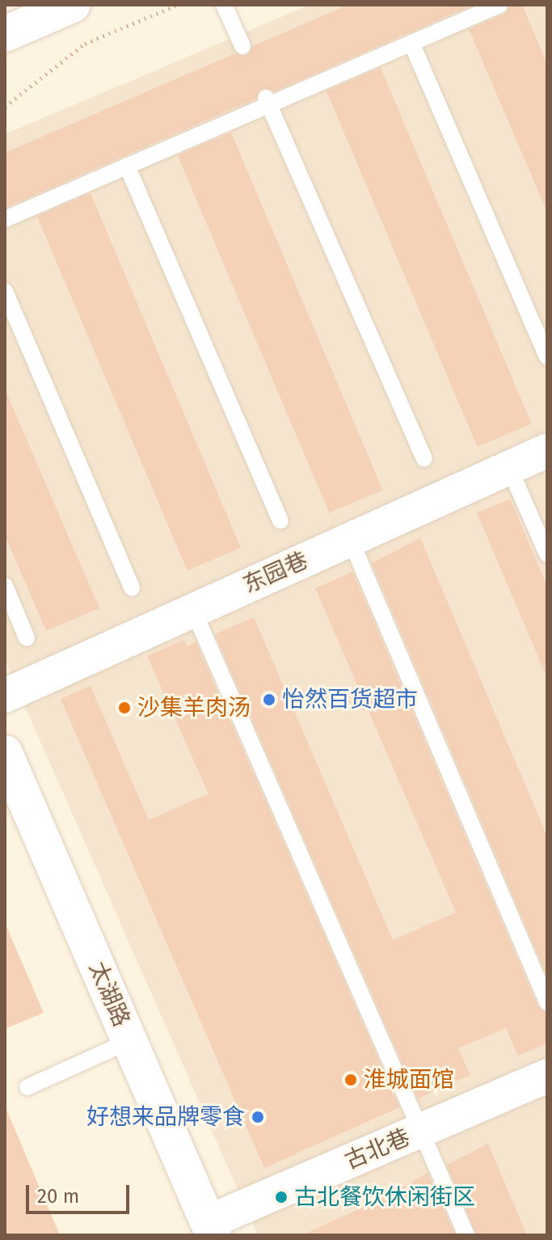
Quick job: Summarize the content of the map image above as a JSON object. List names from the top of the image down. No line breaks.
{"streets":{"street":["东园巷","太湖路","古北巷"]},"crossings":[["太湖路","古北巷"]],"places":["怡然百货超市","沙集羊肉汤","淮城面馆","好想来品牌零食","古北餐饮休闲街区"],"scale_bar":"20 m"}
